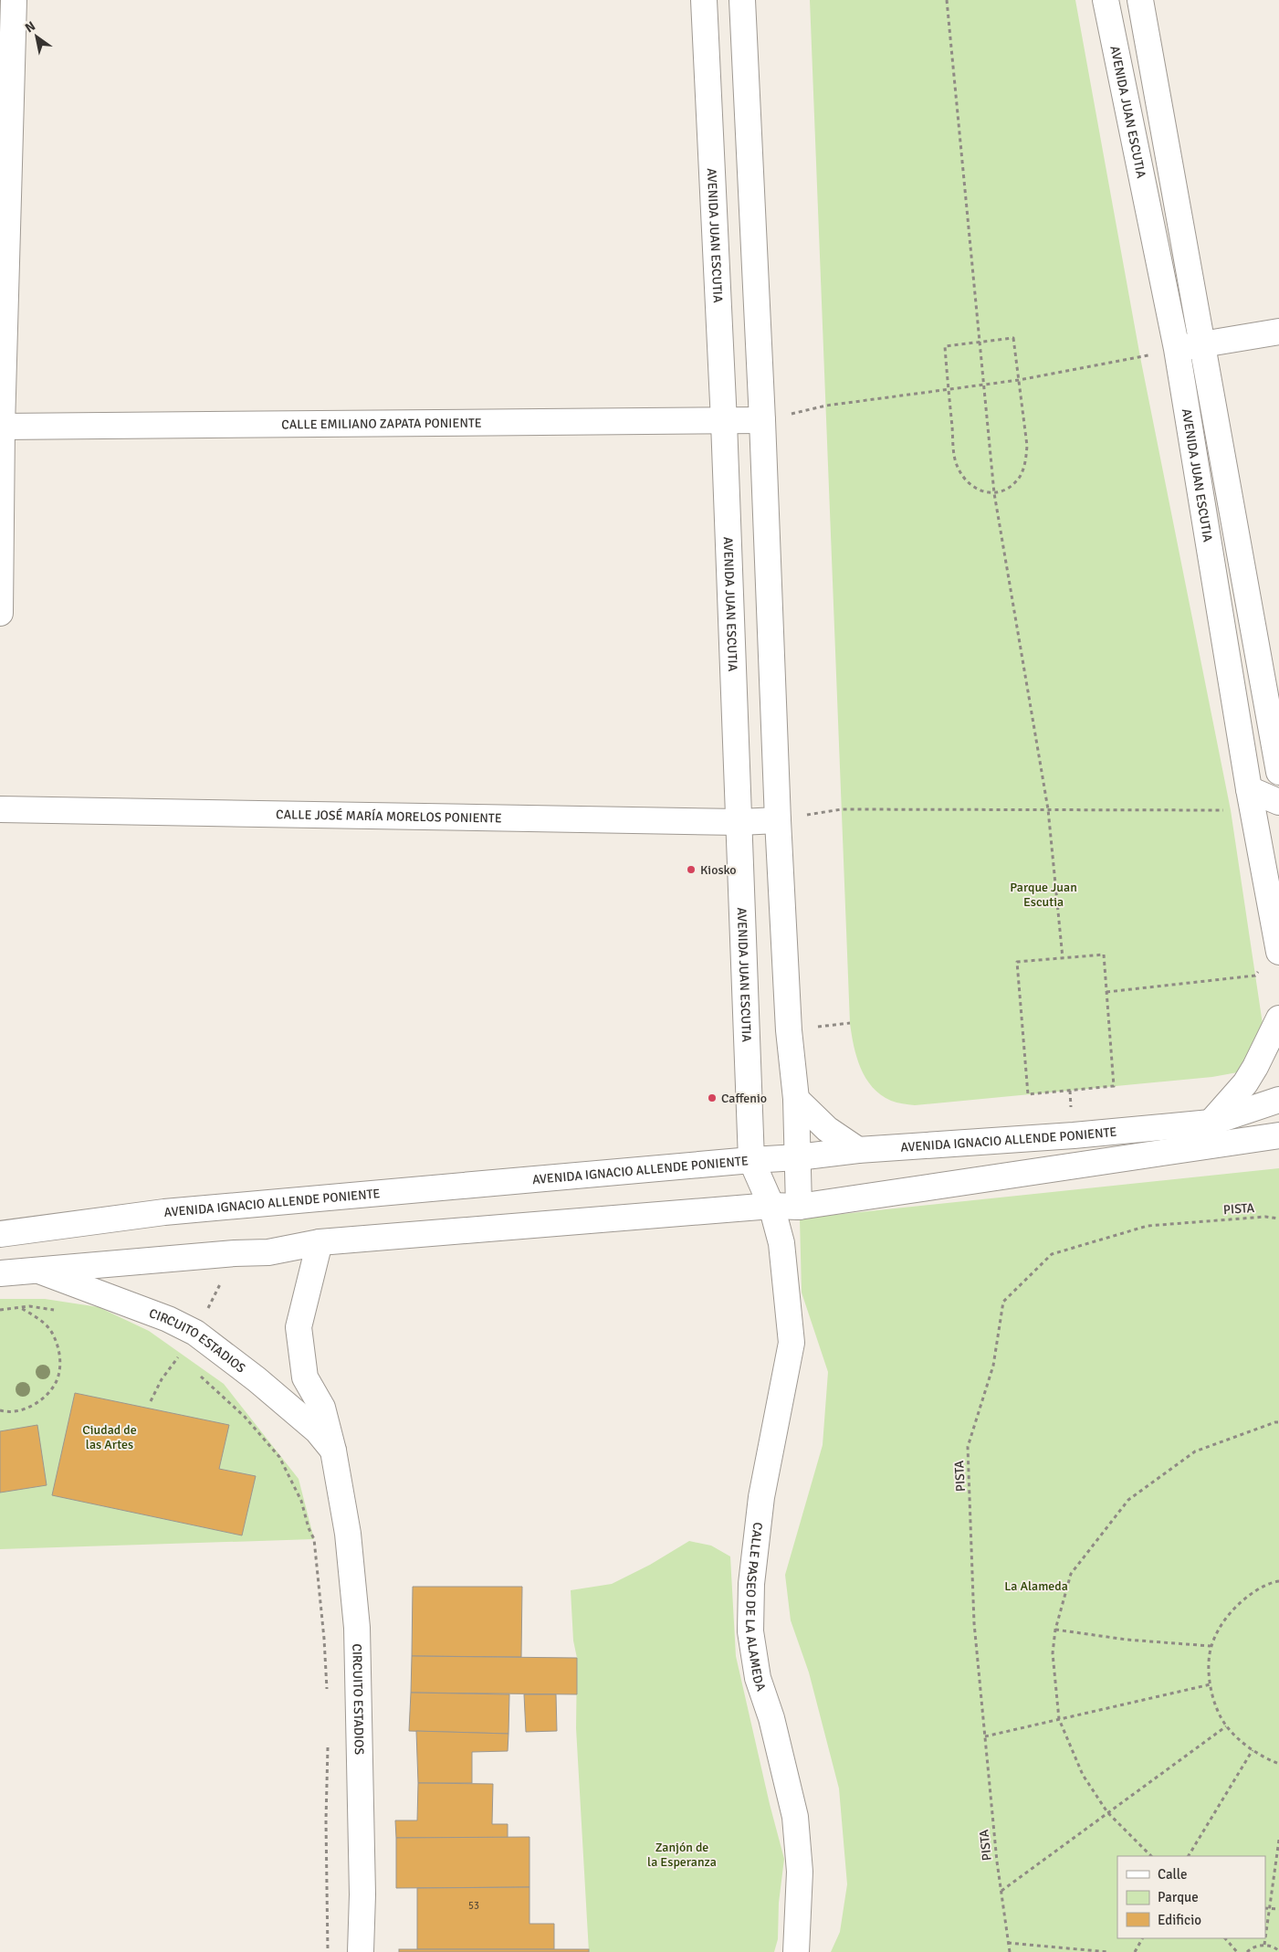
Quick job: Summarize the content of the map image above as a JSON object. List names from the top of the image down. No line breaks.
{"streets":{"main road":["AVENIDA JUAN ESCUTIA","CALLE EMILIANO ZAPATA PONIENTE","CALLE JOSÉ MARÍA MORELOS PONIENTE","AVENIDA IGNACIO ALLENDE PONIENTE","CIRCUITO ESTADIOS","CALLE PASEO DE LA ALAMEDA"],"path":["PISTA"]},"crossings":[["AVENIDA JUAN ESCUTIA","CALLE EMILIANO ZAPATA PONIENTE"],["AVENIDA JUAN ESCUTIA","CALLE JOSÉ MARÍA MORELOS PONIENTE"],["AVENIDA JUAN ESCUTIA","AVENIDA IGNACIO ALLENDE PONIENTE"],["AVENIDA JUAN ESCUTIA","CALLE PASEO DE LA ALAMEDA"]],"parks":["Parque Juan Escutia","Ciudad de las Artes","La Alameda","Zanjón de la Esperanza"],"places":["Kiosko","Caffenio"],"house_numbers":["53"],"legend":["Calle","Parque","Edificio"],"north":"top left"}
